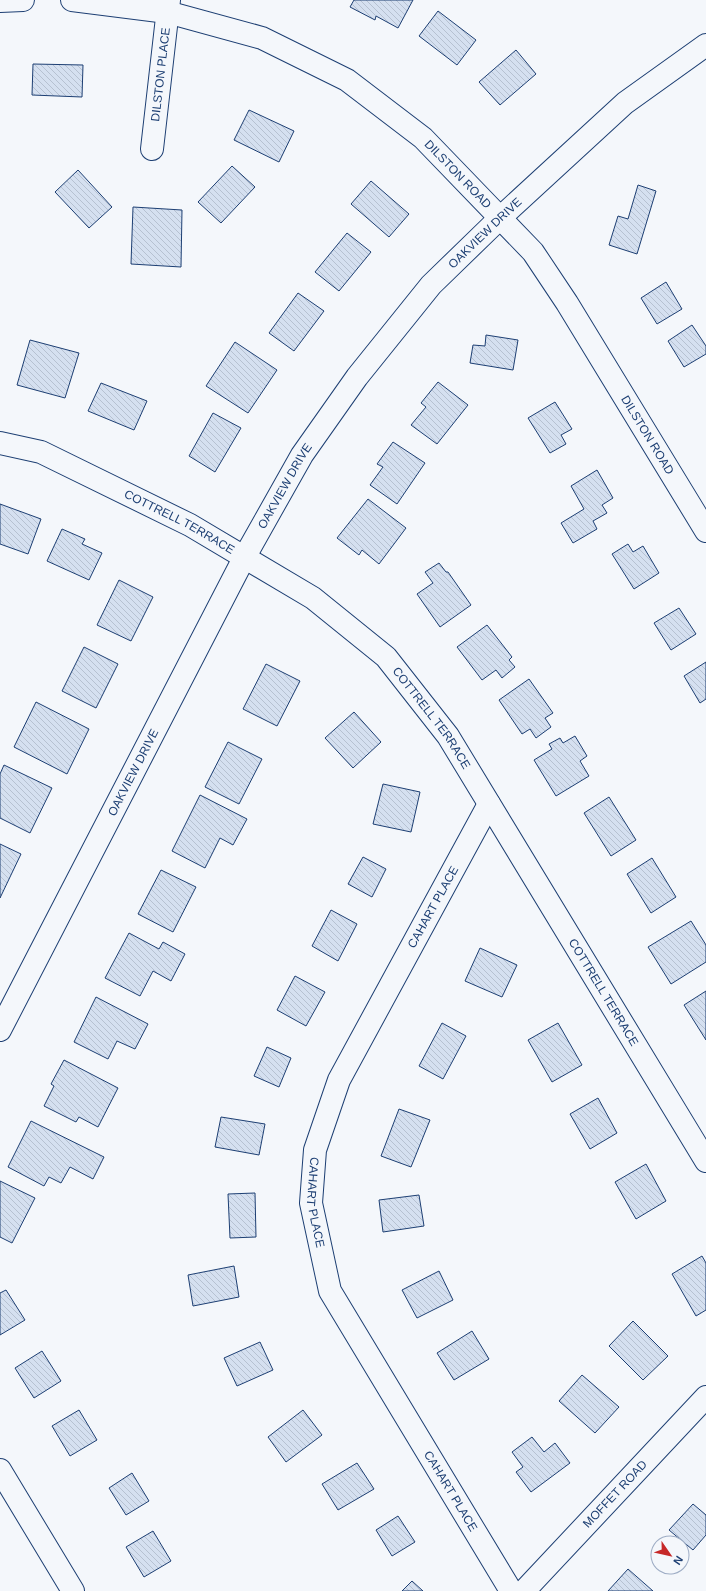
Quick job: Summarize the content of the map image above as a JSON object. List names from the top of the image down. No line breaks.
{"streets":{"street":["DILSTON PLACE","DILSTON ROAD","OAKVIEW DRIVE","COTTRELL TERRACE","CAHART PLACE","MOFFET ROAD"]},"crossings":[["DILSTON PLACE","DILSTON ROAD"],["DILSTON ROAD","OAKVIEW DRIVE"],["OAKVIEW DRIVE","COTTRELL TERRACE"],["COTTRELL TERRACE","CAHART PLACE"]],"north":"bottom right"}
